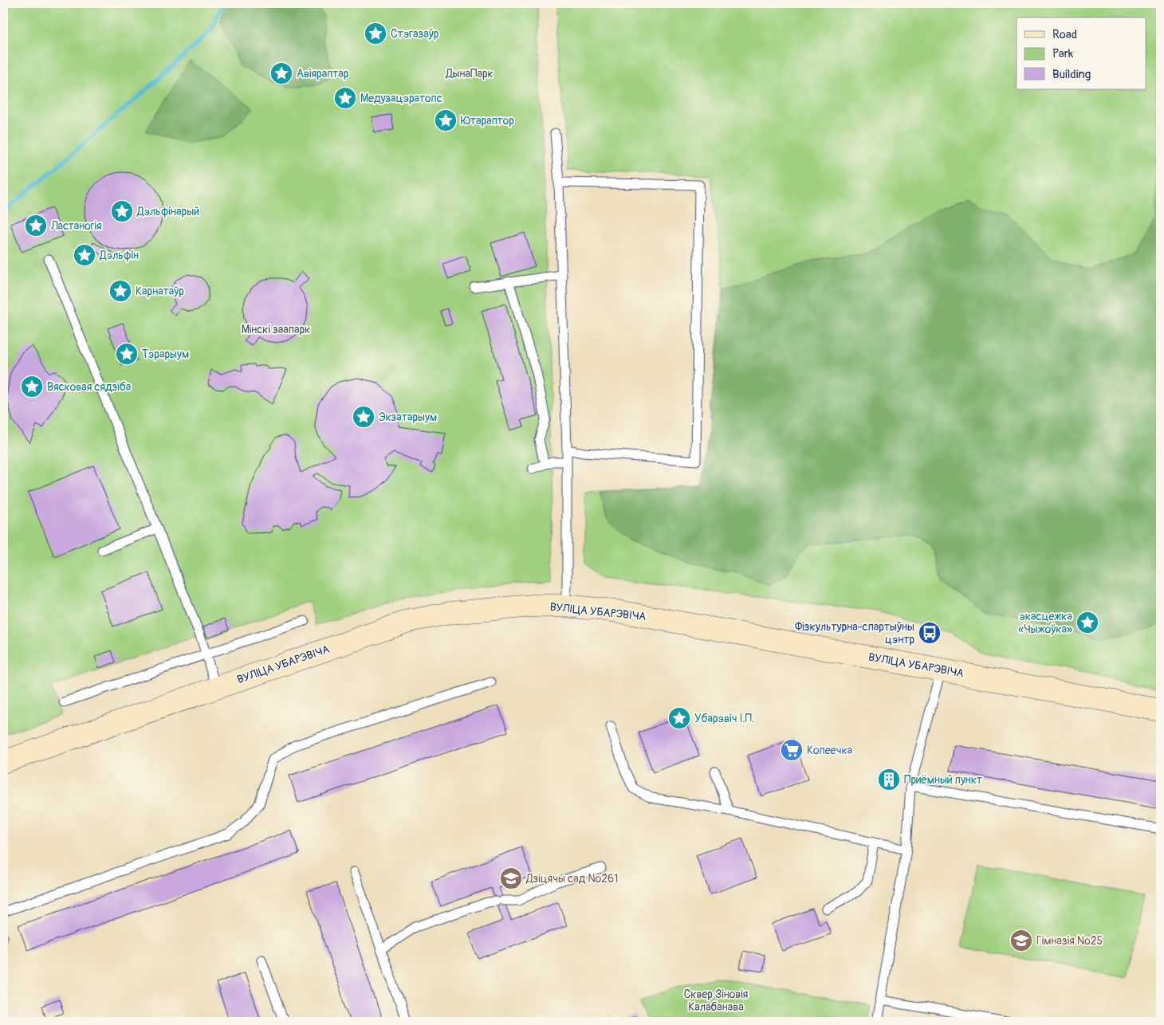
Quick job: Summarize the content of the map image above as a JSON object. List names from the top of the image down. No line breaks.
{"streets":{"main road":["ВУЛІЦА УБАРЭВІЧА"]},"parks":["ДынаПарк","Мінскі заапарк","Сквер Зіновія Калабанава"],"places":{"place":["Стэгазаўр","Авіяраптар","Медузацэратопс","Ютараптор","Дэльфінарый","Ластаногія","Дэльфін","Карнатаўр","Тэрарыум","Вясковая сядзіба","Экзатарыум","экасцежка «Чыжоўка»","Убарэвіч І.П."],"bus stop":["Фізкультурна-спартыўны цэнтр"],"supermarket":["Копеечка"],"building":["Приёмный пункт"],"school or university":["Дзіцячы сад №261","Гімназія №25"]},"legend":["Road","Park","Building"]}
